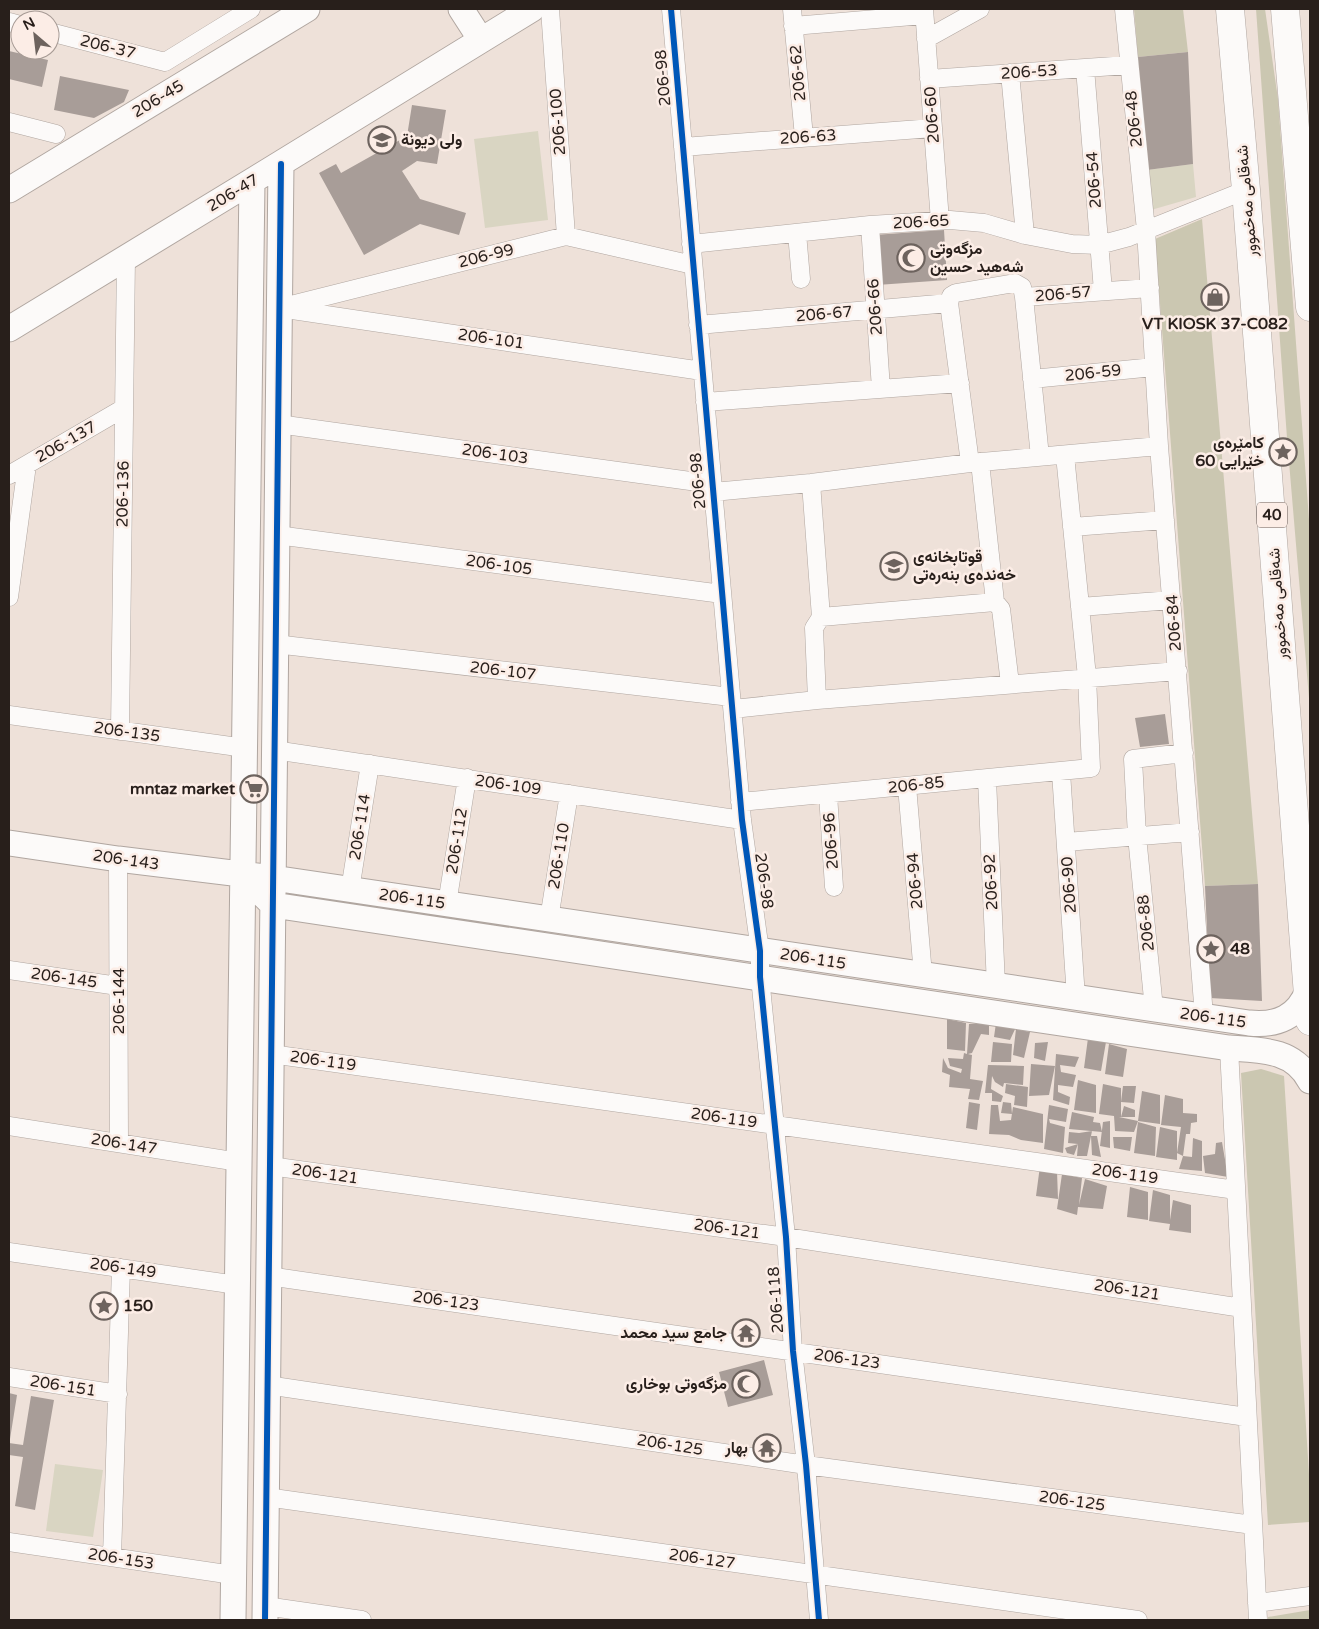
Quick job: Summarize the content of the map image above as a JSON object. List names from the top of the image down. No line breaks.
{"streets":{"highway":["شەقامی مەخموور","40"],"street":["206-37","206-53","206-62","206-98","206-45","206-60","206-48","206-100","206-63","206-54","206-47","206-65","206-99","206-57","206-66","206-67","206-101","206-59","206-137","206-103","206-136","206-105","206-84","206-107","206-135","206-109","206-85","206-114","206-112","206-96","206-110","206-143","206-94","206-92","206-90","206-115","206-88","206-145","206-144","206-119","206-147","206-121","206-149","206-118","206-123","206-151","206-125","206-153","206-127"]},"crossings":[["206-53","206-60"],["206-53","206-48"],["206-53","206-54"],["206-62","206-63"],["206-98","206-63"],["206-98","206-65"],["206-98","206-99"],["206-98","206-67"],["206-98","206-101"],["206-98","206-103"],["206-98","206-105"],["206-98","206-107"],["206-98","206-109"],["206-98","206-85"],["206-98","206-115"],["206-98","206-118"],["206-60","206-63"],["206-60","206-65"],["206-48","206-65"],["206-48","206-84"],["206-100","206-99"],["206-54","206-65"],["206-54","206-57"],["206-47","206-136"],["شەقامی مەخموور","206-65"],["شەقامی مەخموور","206-115"],["206-65","206-66"],["206-65","206-84"],["206-99","206-101"],["206-57","206-67"],["206-57","206-84"],["206-66","206-67"],["206-59","206-84"],["206-137","206-136"],["206-103","206-84"],["206-136","206-135"],["206-84","206-107"],["206-84","206-115"],["206-84","206-88"],["206-107","206-85"],["206-109","206-114"],["206-109","206-112"],["206-109","206-110"],["206-85","206-96"],["206-85","206-94"],["206-85","206-92"],["206-85","206-90"],["206-114","206-115"],["206-112","206-115"],["206-110","206-115"],["206-143","206-115"],["206-143","206-144"],["206-94","206-115"],["206-92","206-115"],["206-90","206-115"],["206-115","206-88"],["206-115","206-118"],["206-145","206-144"],["206-144","206-147"],["206-119","206-118"],["206-121","206-118"],["206-118","206-123"],["206-118","206-125"],["206-118","206-127"]],"places":{"school or university":["ولی دیونة","قوتابخانەی خەندەی بنەرەتی"],"mosque":["مزگەوتی شەهید حسين","مزگەوتی بوخاری"],"shop":["VT KIOSK 37-C082"],"place":["کامێرەی خێرایی 60","48","150"],"supermarket":["mntaz market"],"temple":["جامع سيد محمد","بهار"]},"north":"top left"}
